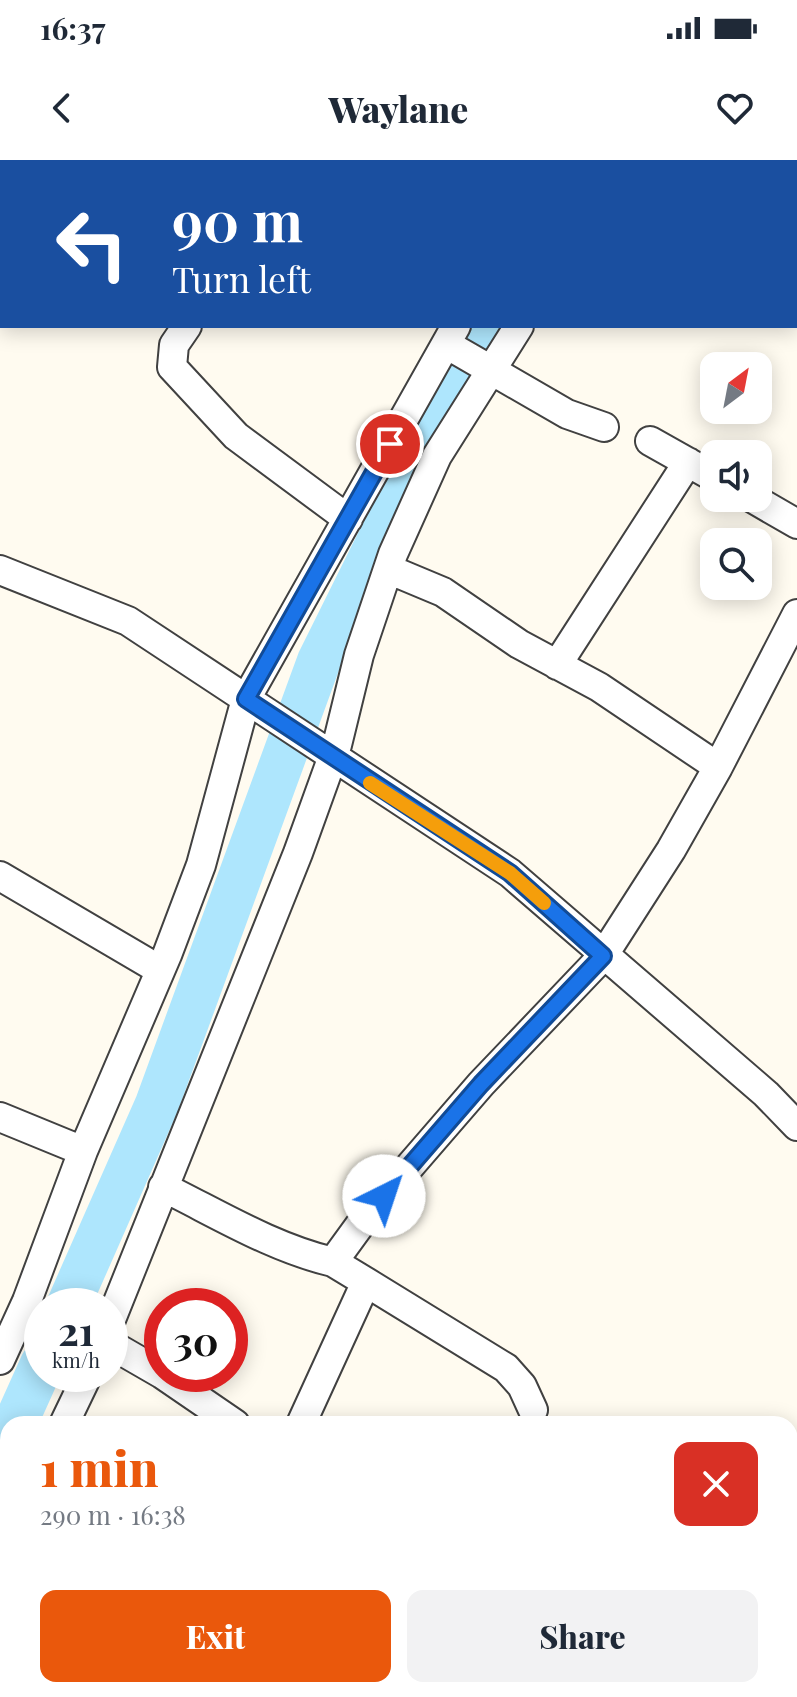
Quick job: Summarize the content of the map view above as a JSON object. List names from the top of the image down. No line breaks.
{"north":"top right","page":{"status":"16:37","header":"Waylane","turn":["90 m","Turn left"],"speed":"21 km/h","limit":"30","heading":["1 min","290 m · 16:38"],"buttons":["Exit","Share"]}}
